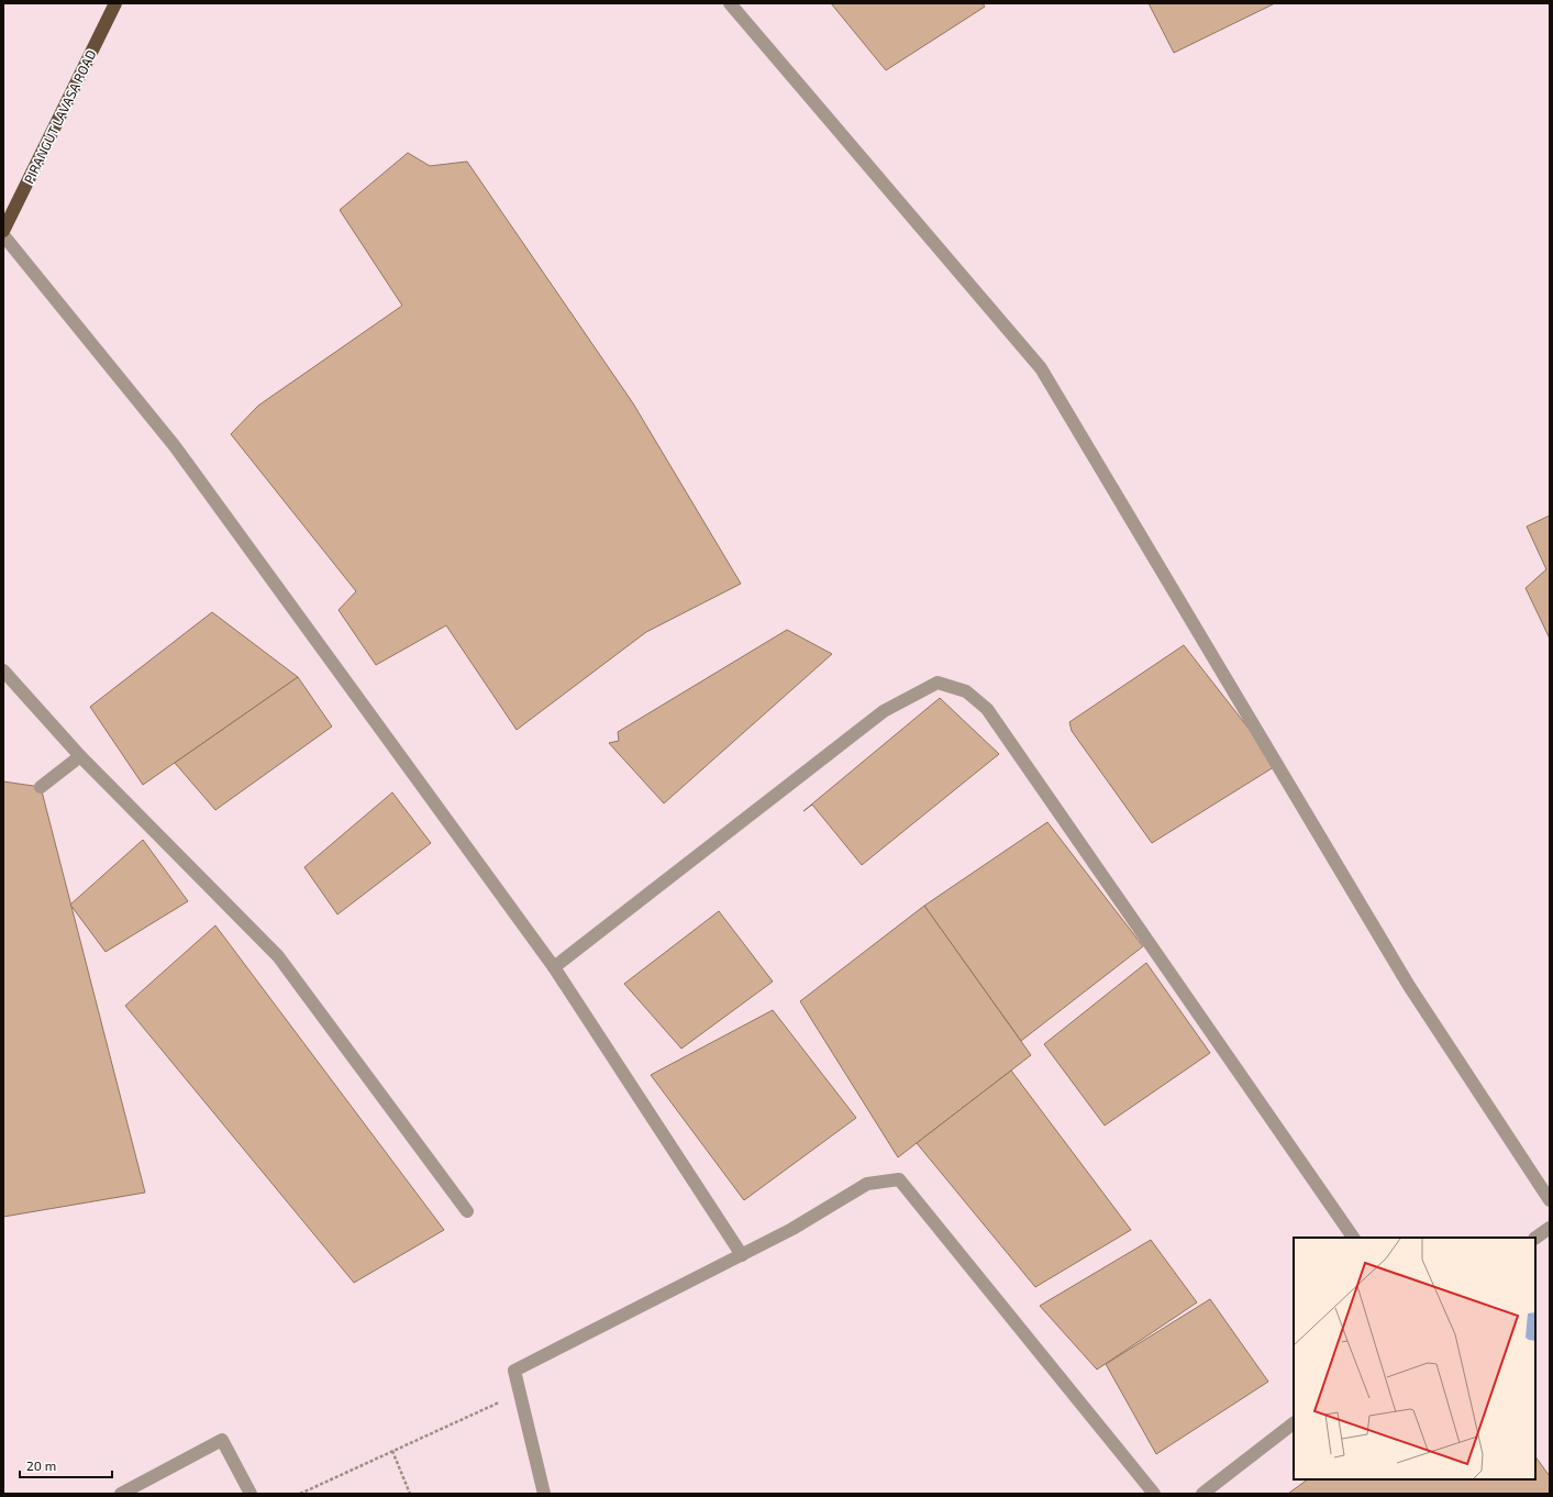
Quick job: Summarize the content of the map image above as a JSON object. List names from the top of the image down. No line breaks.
{"streets":{"main road":["PIRANGUT LAVASA ROAD"]},"scale_bar":"20 m"}
